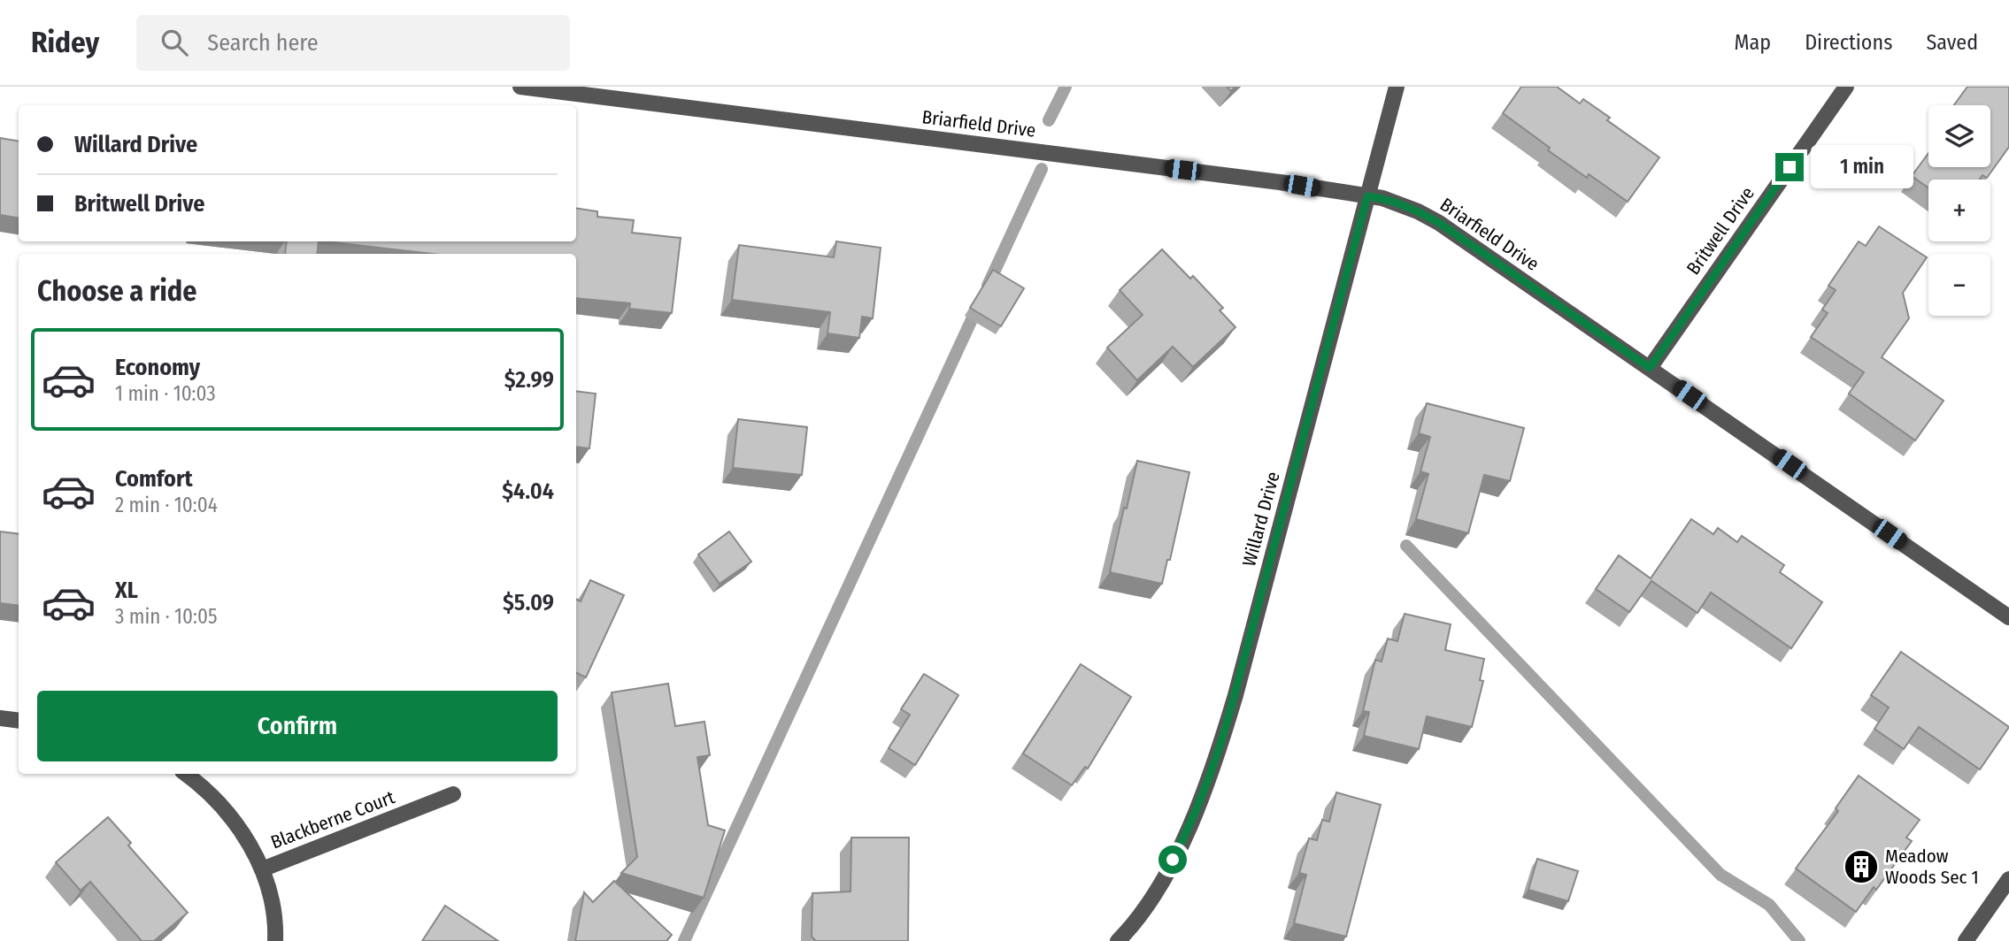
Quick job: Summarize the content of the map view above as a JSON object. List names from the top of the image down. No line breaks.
{"streets":{"street":["Briarfield Drive","Britwell Drive","Willard Drive","Blackberne Court"]},"crossings":[["Briarfield Drive","Britwell Drive"],["Briarfield Drive","Willard Drive"]],"places":{"building":["Meadow Woods Sec 1"]},"page":{"header":"Ridey","search":"Search here","nav":["Map","Directions","Saved"],"map_buttons":["+","−"],"banner":["Willard Drive","Britwell Drive"],"bubble":"1 min","heading":"Choose a ride","list":[{"name":"Economy","note":"1 min · 10:03","value":"$2.99"},{"name":"Comfort","note":"2 min · 10:04","value":"$4.04"},{"name":"XL","note":"3 min · 10:05","value":"$5.09"}],"buttons":"Confirm"}}
